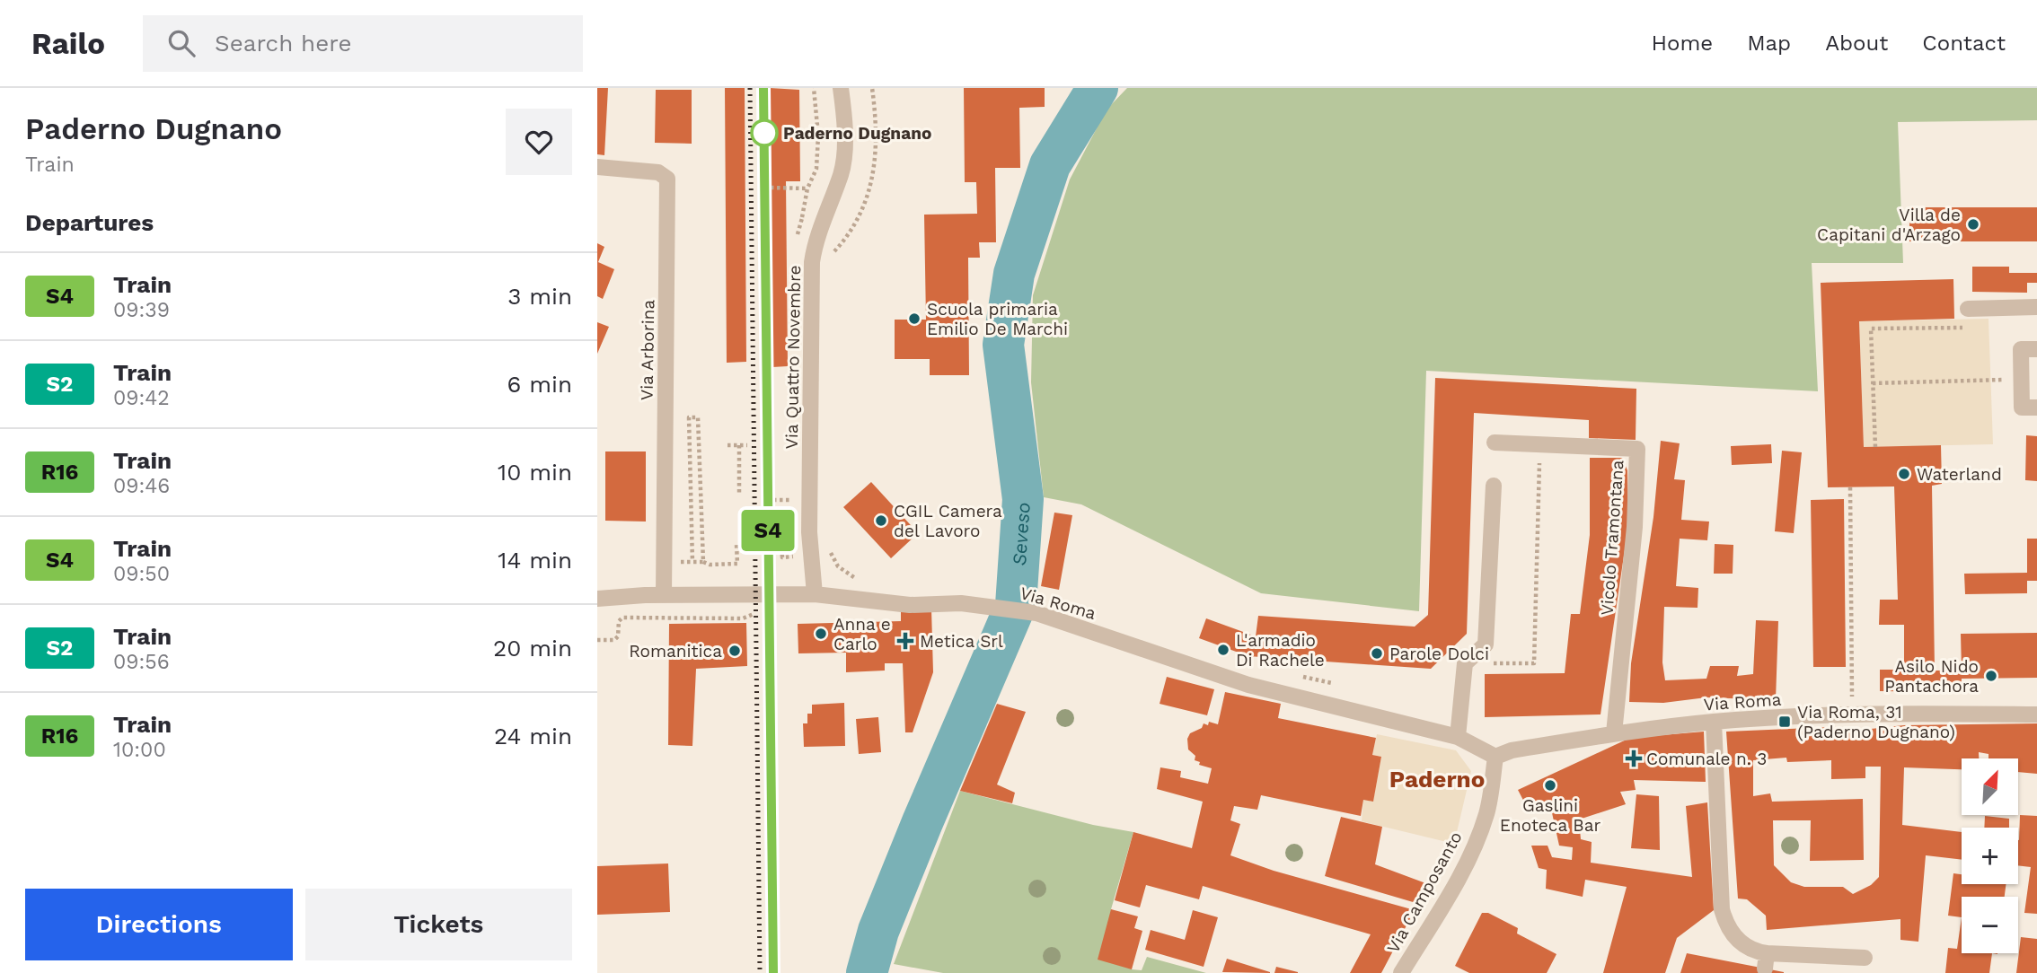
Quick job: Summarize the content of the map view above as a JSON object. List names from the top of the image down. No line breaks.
{"streets":{"street":["Via Arborina","Via Quattro Novembre","Vicolo Tramontana","Via Roma","Via Camposanto"]},"crossings":[["Via Arborina","Via Roma"],["Via Quattro Novembre","Via Roma"],["Vicolo Tramontana","Via Roma"],["Via Roma","Via Camposanto"]],"districts":["Paderno"],"water":["Seveso"],"places":{"other":["Paderno Dugnano","Villa de Capitani d'Arzago","Scuola primaria Emilio De Marchi","Waterland","CGIL Camera del Lavoro","Anna e Carlo","L'armadio Di Rachele","Romanitica","Parole Dolci","Asilo Nido Pantachora","Gaslini Enoteca Bar"],"health":["Metica Srl","Comunale n. 3"],"transit":["Via Roma, 31 (Paderno Dugnano)"]},"north":"top right","page":{"header":"Railo","search":"Search here","nav":["Home","Map","About","Contact"],"heading":[["Paderno Dugnano","Train"],"Departures"],"on_map":"S4","list":[{"mark":"S4","name":"Train","note":"09:39","value":"3 min"},{"mark":"S2","name":"Train","note":"09:42","value":"6 min"},{"mark":"R16","name":"Train","note":"09:46","value":"10 min"},{"mark":"S4","name":"Train","note":"09:50","value":"14 min"},{"mark":"S2","name":"Train","note":"09:56","value":"20 min"},{"mark":"R16","name":"Train","note":"10:00","value":"24 min"}],"map_buttons":["+","−"],"buttons":["Directions","Tickets"]}}
